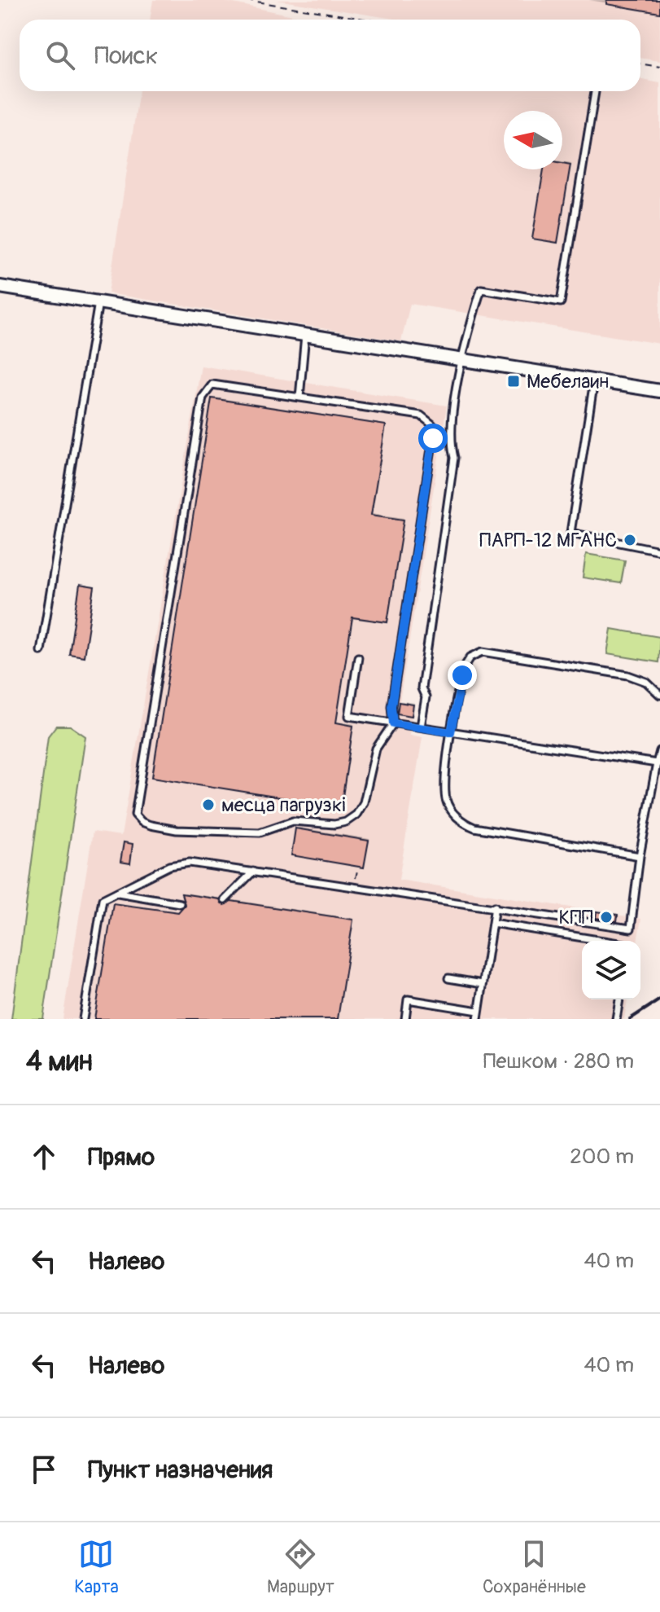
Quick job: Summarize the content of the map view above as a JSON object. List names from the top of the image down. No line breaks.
{"places":{"transit":["Мебелаин"],"other":["ПАРП-12 МГАНС","месца пагрузкі","КПП"]},"north":"left","page":{"search":"Поиск","heading":["4 мин","Пешком · 280 m"],"list":[["Прямо","200 m"],["Налево","40 m"],["Налево","40 m"],"Пункт назначения"],"nav":["Карта","Маршрут","Сохранённые"]}}
